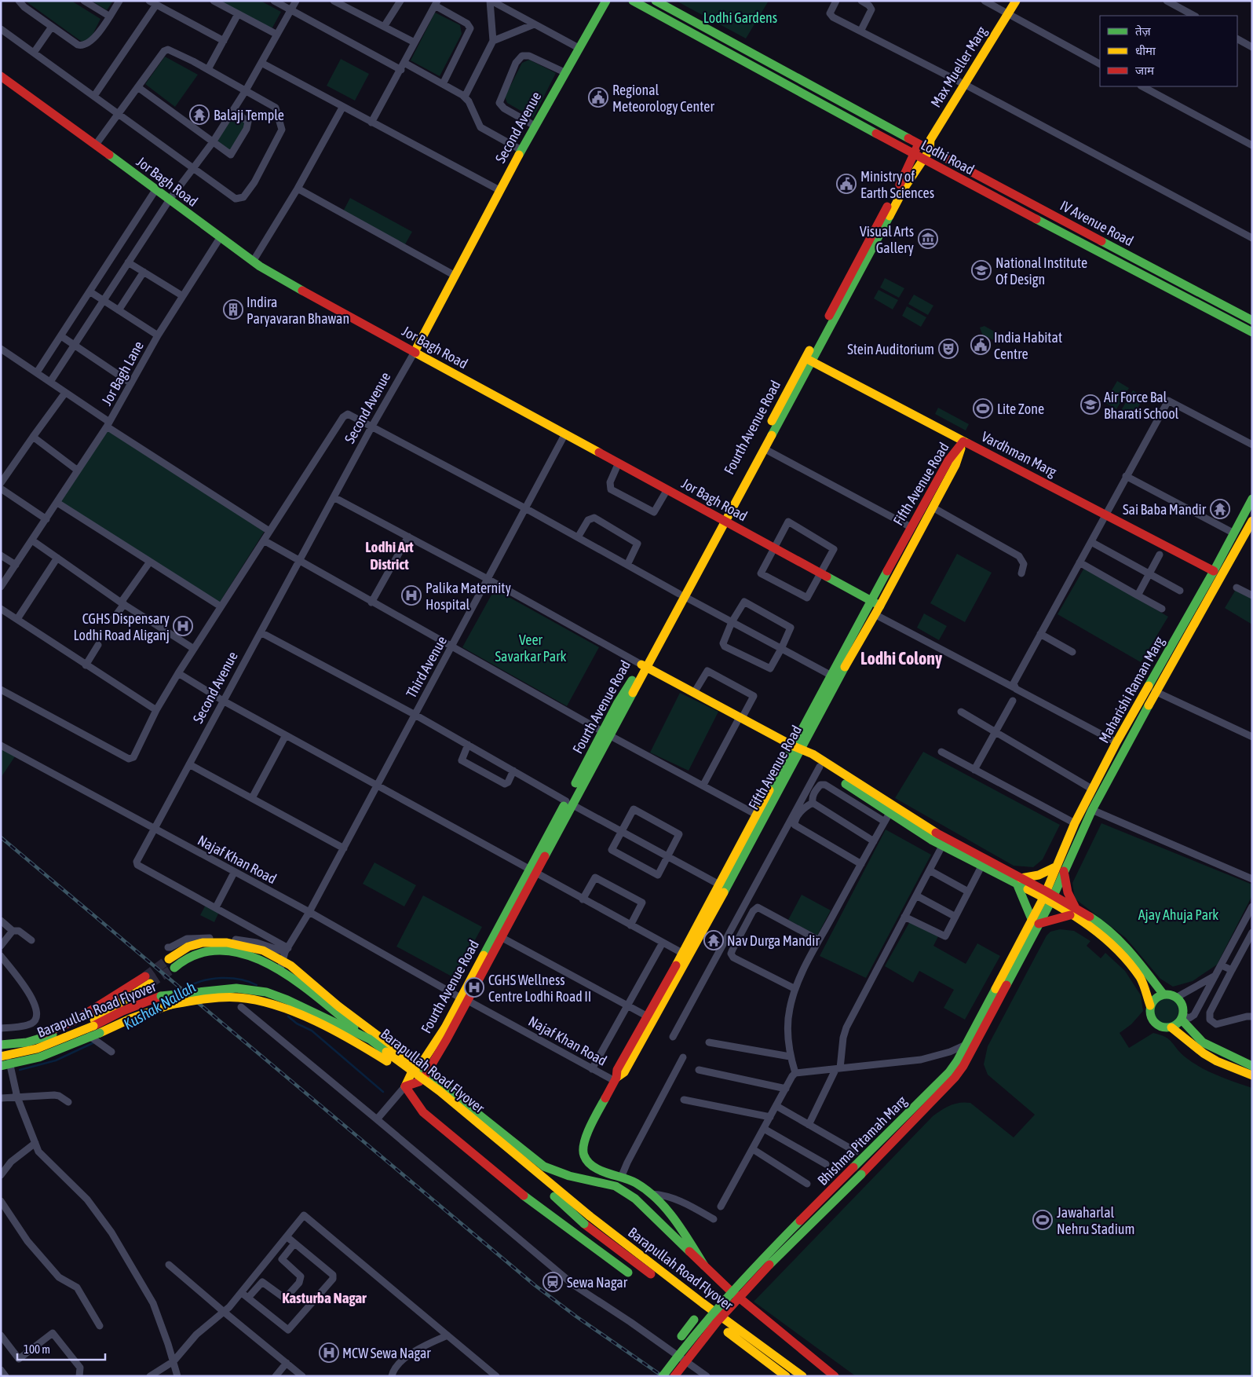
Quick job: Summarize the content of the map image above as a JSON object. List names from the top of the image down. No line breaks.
{"streets":{"main road":["Max Mueller Marg","Second Avenue","Lodhi Road","Jor Bagh Road","IV Avenue Road","Fourth Avenue Road","Vardhman Marg","Fifth Avenue Road","Maharishi Raman Marg","Barapullah Road Flyover","Bhishma Pitamah Marg"],"street":["Jor Bagh Lane","Third Avenue","Najaf Khan Road"]},"crossings":[["Max Mueller Marg","Lodhi Road"],["Max Mueller Marg","IV Avenue Road"],["Max Mueller Marg","Fourth Avenue Road"],["Second Avenue","Jor Bagh Road"],["Second Avenue","Najaf Khan Road"],["Lodhi Road","IV Avenue Road"],["Lodhi Road","Fourth Avenue Road"],["Jor Bagh Road","Jor Bagh Lane"],["Jor Bagh Road","Fourth Avenue Road"],["Jor Bagh Road","Fifth Avenue Road"],["Jor Bagh Road","Third Avenue"],["Fourth Avenue Road","Vardhman Marg"],["Fourth Avenue Road","Najaf Khan Road"],["Vardhman Marg","Fifth Avenue Road"],["Vardhman Marg","Maharishi Raman Marg"],["Fifth Avenue Road","Najaf Khan Road"],["Third Avenue","Najaf Khan Road"],["Maharishi Raman Marg","Bhishma Pitamah Marg"]],"districts":["Lodhi Art District","Lodhi Colony","Kasturba Nagar"],"water":["Kushak Nallah"],"parks":["Lodhi Gardens","Veer Savarkar Park","Ajay Ahuja Park"],"places":{"public building":["Regional Meteorology Center","Ministry of Earth Sciences","India Habitat Centre"],"temple":["Balaji Temple","Sai Baba Mandir","Nav Durga Mandir"],"museum":["Visual Arts Gallery"],"school or university":["National Institute Of Design","Air Force Bal Bharati School"],"building":["Indira Paryavaran Bhawan"],"theatre":["Stein Auditorium"],"sports":["Lite Zone","Jawaharlal Nehru Stadium"],"hospital":["Palika Maternity Hospital","CGHS Dispensary Lodhi Road Aliganj","CGHS Wellness Centre Lodhi Road II","MCW Sewa Nagar"],"station":["Sewa Nagar"]},"legend":["तेज़","धीमा","जाम"],"scale_bar":"100 m"}
